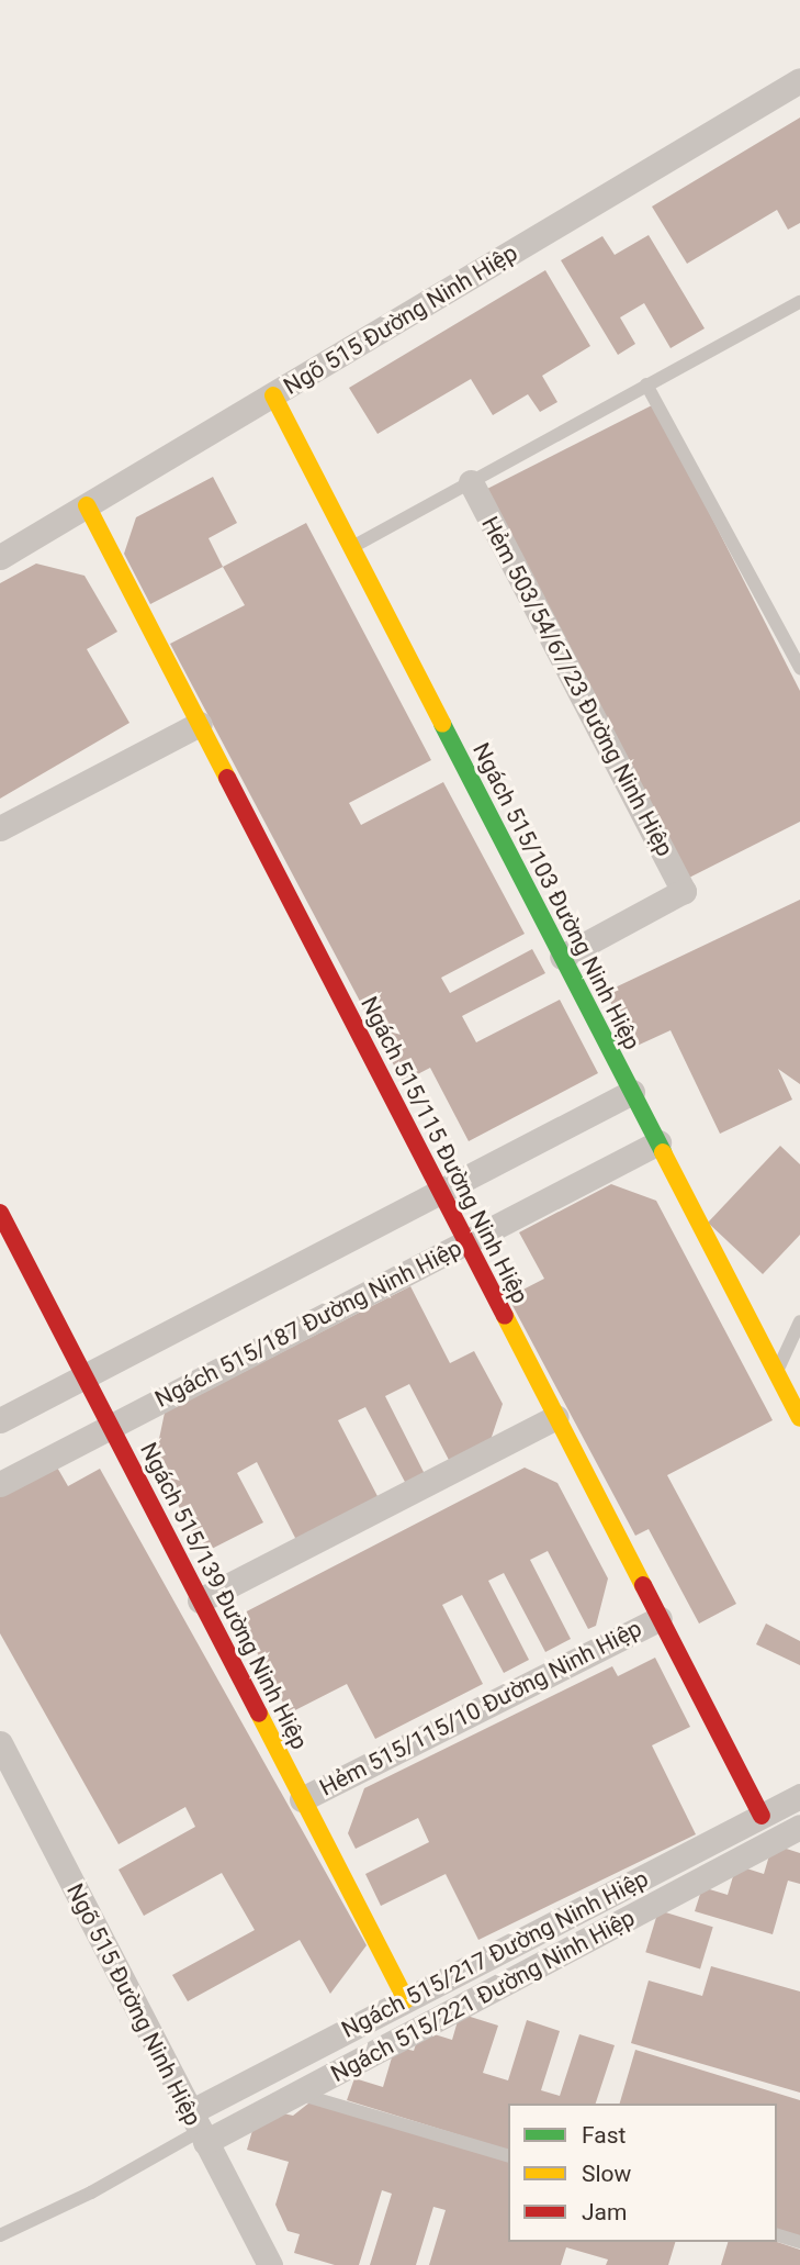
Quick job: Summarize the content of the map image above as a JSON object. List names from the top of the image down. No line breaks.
{"streets":{"street":["Ngõ 515 Đường Ninh Hiệp","Hẻm 503/54/67/23 Đường Ninh Hiệp","Ngách 515/103 Đường Ninh Hiệp","Ngách 515/115 Đường Ninh Hiệp","Ngách 515/187 Đường Ninh Hiệp","Ngách 515/139 Đường Ninh Hiệp","Hẻm 515/115/10 Đường Ninh Hiệp","Ngách 515/217 Đường Ninh Hiệp","Ngách 515/221 Đường Ninh Hiệp"]},"crossings":[["Ngõ 515 Đường Ninh Hiệp","Ngách 515/103 Đường Ninh Hiệp"],["Ngõ 515 Đường Ninh Hiệp","Ngách 515/115 Đường Ninh Hiệp"],["Ngõ 515 Đường Ninh Hiệp","Ngách 515/217 Đường Ninh Hiệp"],["Ngõ 515 Đường Ninh Hiệp","Ngách 515/221 Đường Ninh Hiệp"],["Hẻm 503/54/67/23 Đường Ninh Hiệp","Ngách 515/103 Đường Ninh Hiệp"],["Ngách 515/103 Đường Ninh Hiệp","Ngách 515/187 Đường Ninh Hiệp"],["Ngách 515/115 Đường Ninh Hiệp","Ngách 515/187 Đường Ninh Hiệp"],["Ngách 515/115 Đường Ninh Hiệp","Hẻm 515/115/10 Đường Ninh Hiệp"],["Ngách 515/115 Đường Ninh Hiệp","Ngách 515/217 Đường Ninh Hiệp"],["Ngách 515/187 Đường Ninh Hiệp","Ngách 515/139 Đường Ninh Hiệp"],["Ngách 515/139 Đường Ninh Hiệp","Hẻm 515/115/10 Đường Ninh Hiệp"],["Ngách 515/139 Đường Ninh Hiệp","Ngách 515/217 Đường Ninh Hiệp"],["Ngách 515/217 Đường Ninh Hiệp","Ngách 515/221 Đường Ninh Hiệp"]],"legend":["Fast","Slow","Jam"]}
